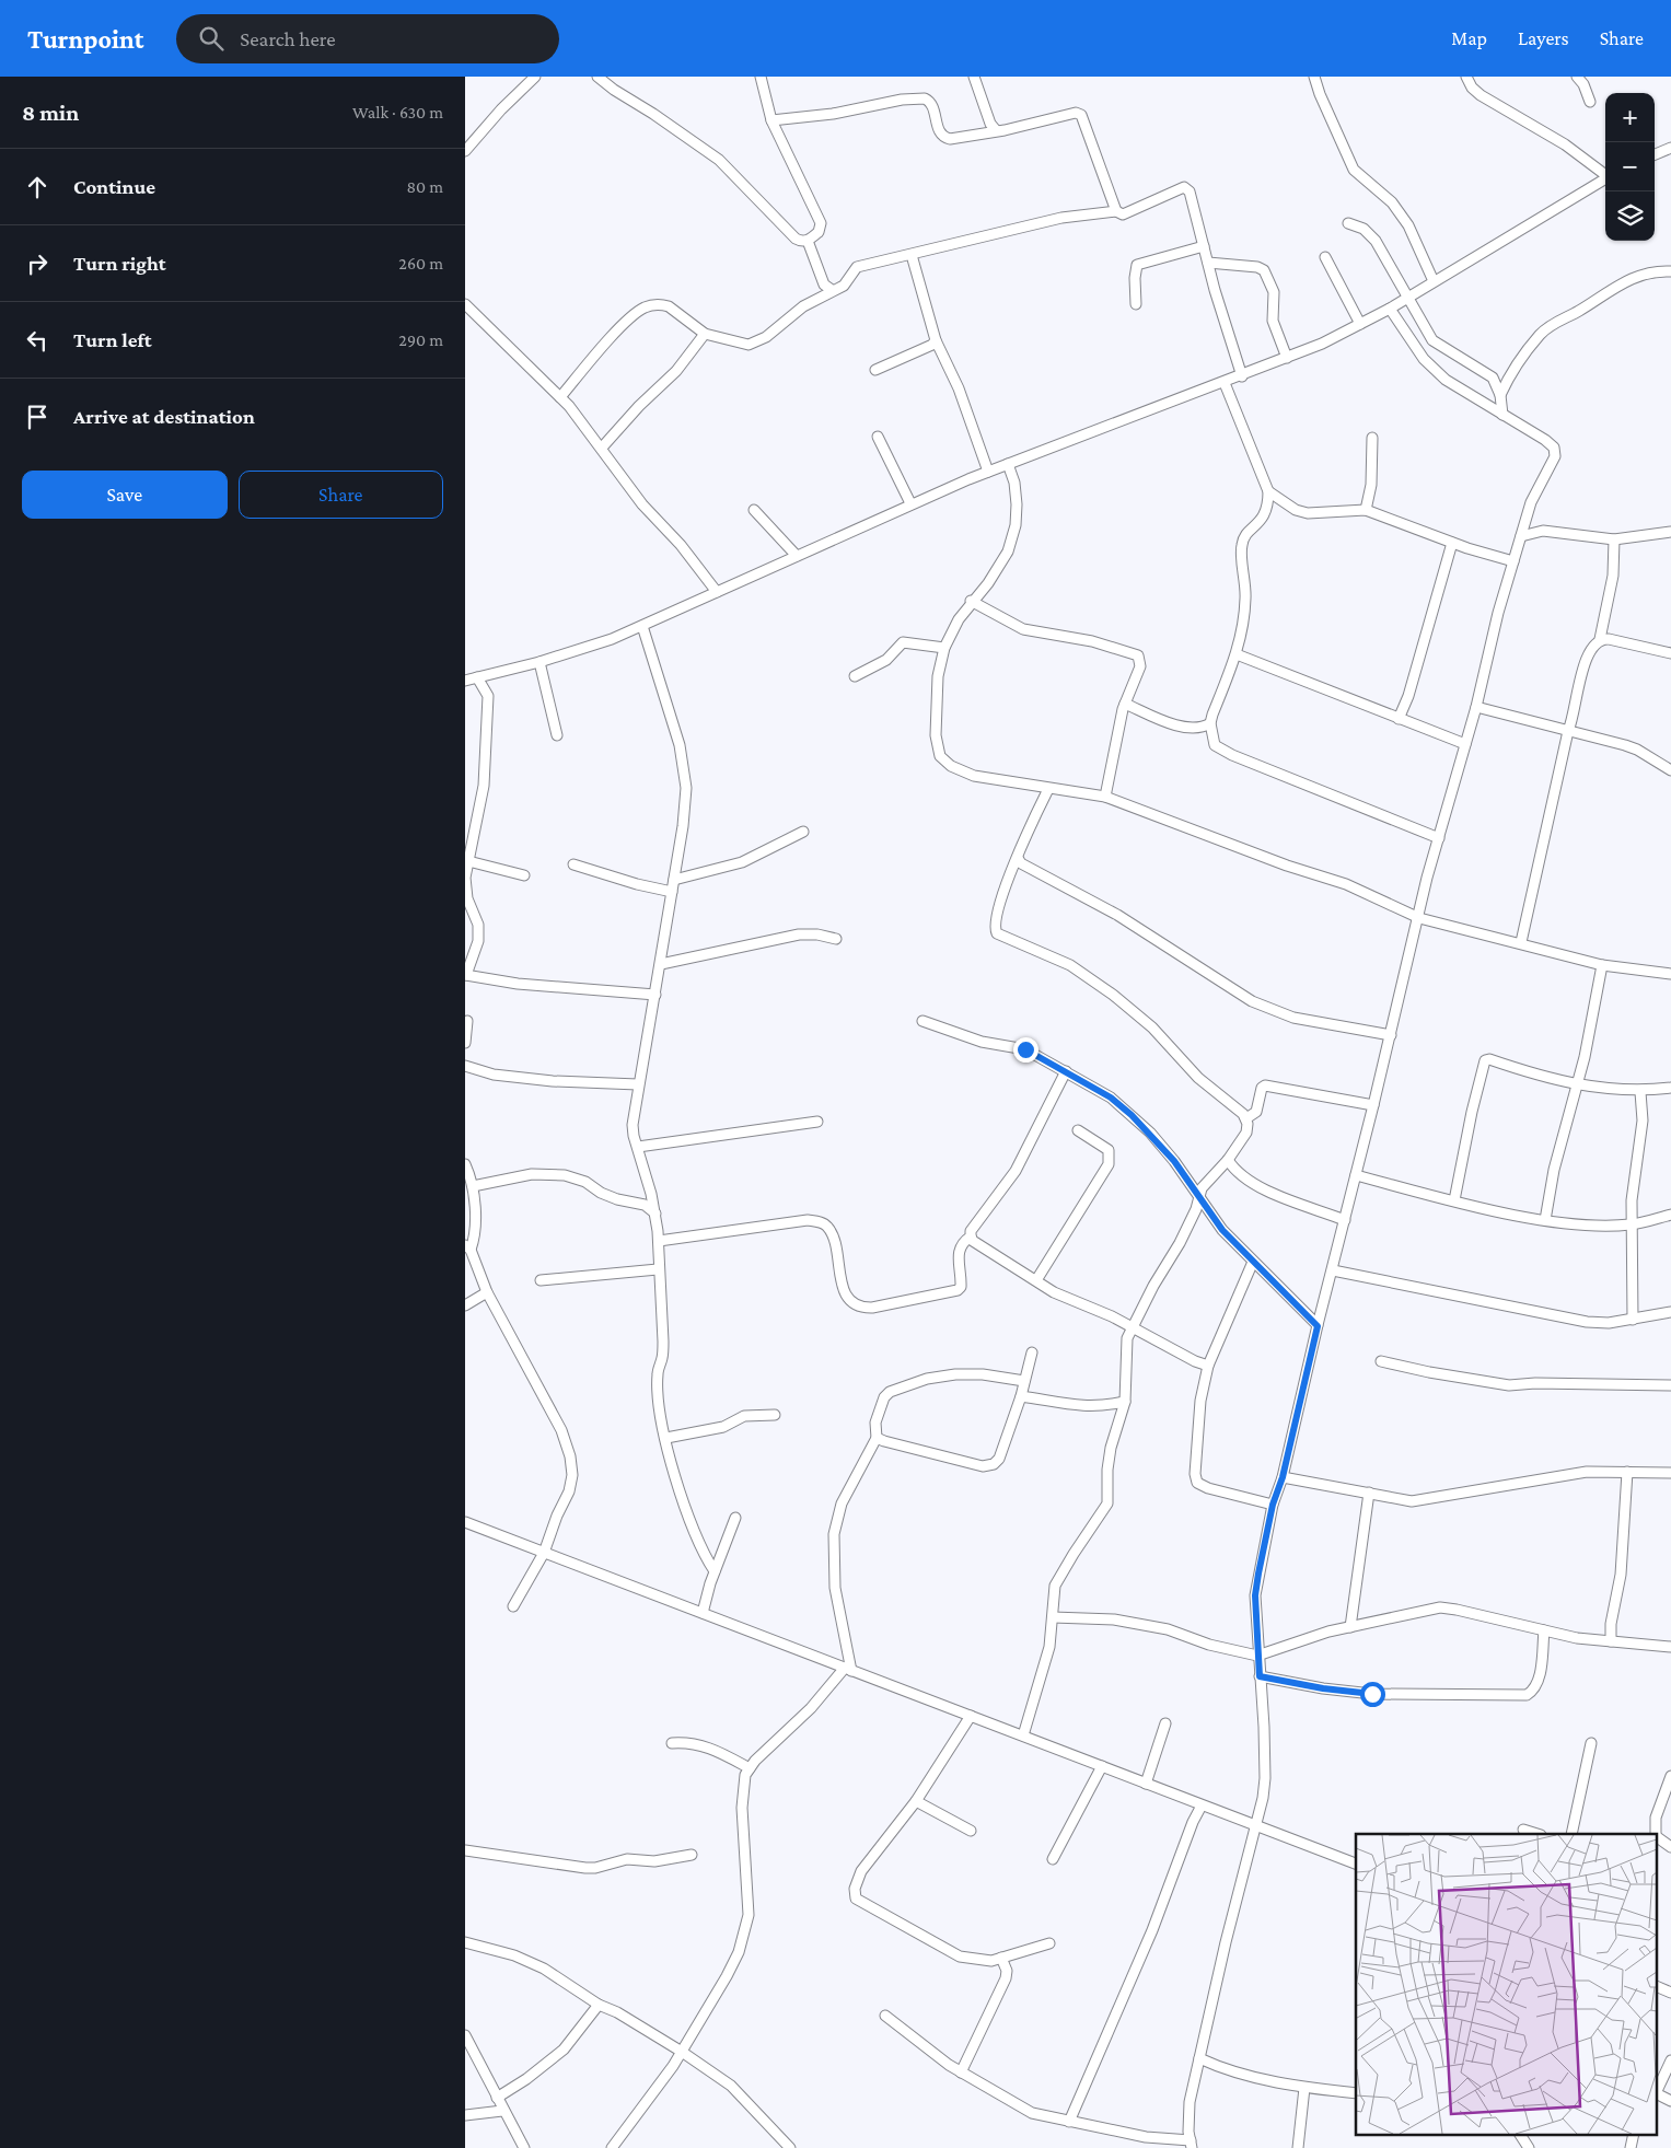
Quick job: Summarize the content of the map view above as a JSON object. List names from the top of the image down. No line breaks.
{"page":{"header":"Turnpoint","search":"Search here","nav":["Map","Layers","Share"],"heading":["8 min","Walk · 630 m"],"map_buttons":["+","−"],"list":[["Continue","80 m"],["Turn right","260 m"],["Turn left","290 m"],"Arrive at destination"],"buttons":["Save","Share"]}}
